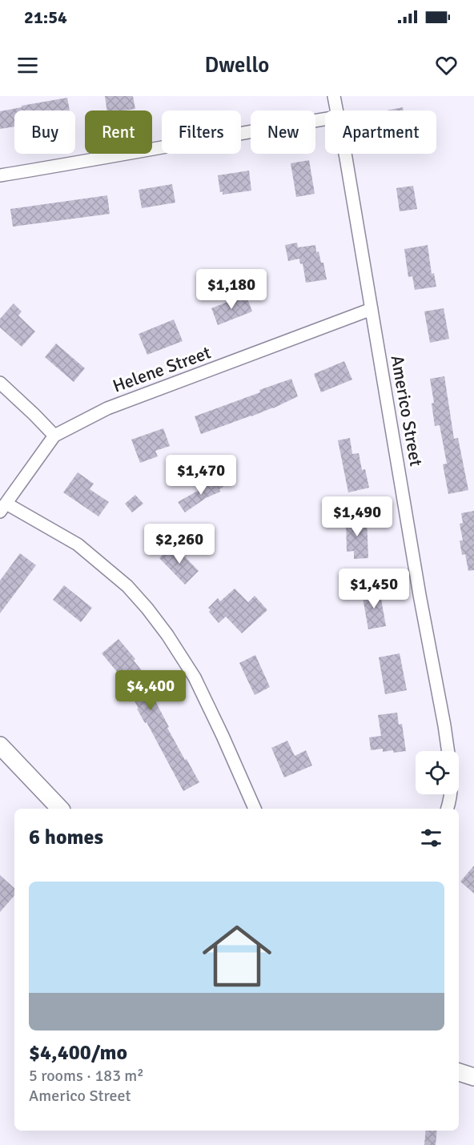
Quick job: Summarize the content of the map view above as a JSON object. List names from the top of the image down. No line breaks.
{"streets":{"street":["Helene Street","Americo Street"]},"crossings":[["Helene Street","Americo Street"]],"page":{"status":"21:54","header":"Dwello","chip":["Buy","Rent","Filters","New","Apartment"],"price":["$1,180","$1,470","$1,490","$2,260","$1,450","$4,400"],"heading":"6 homes","list":[{"name":"$4,400/mo","note":"5 rooms · 183 m² · Americo Street"}]}}
